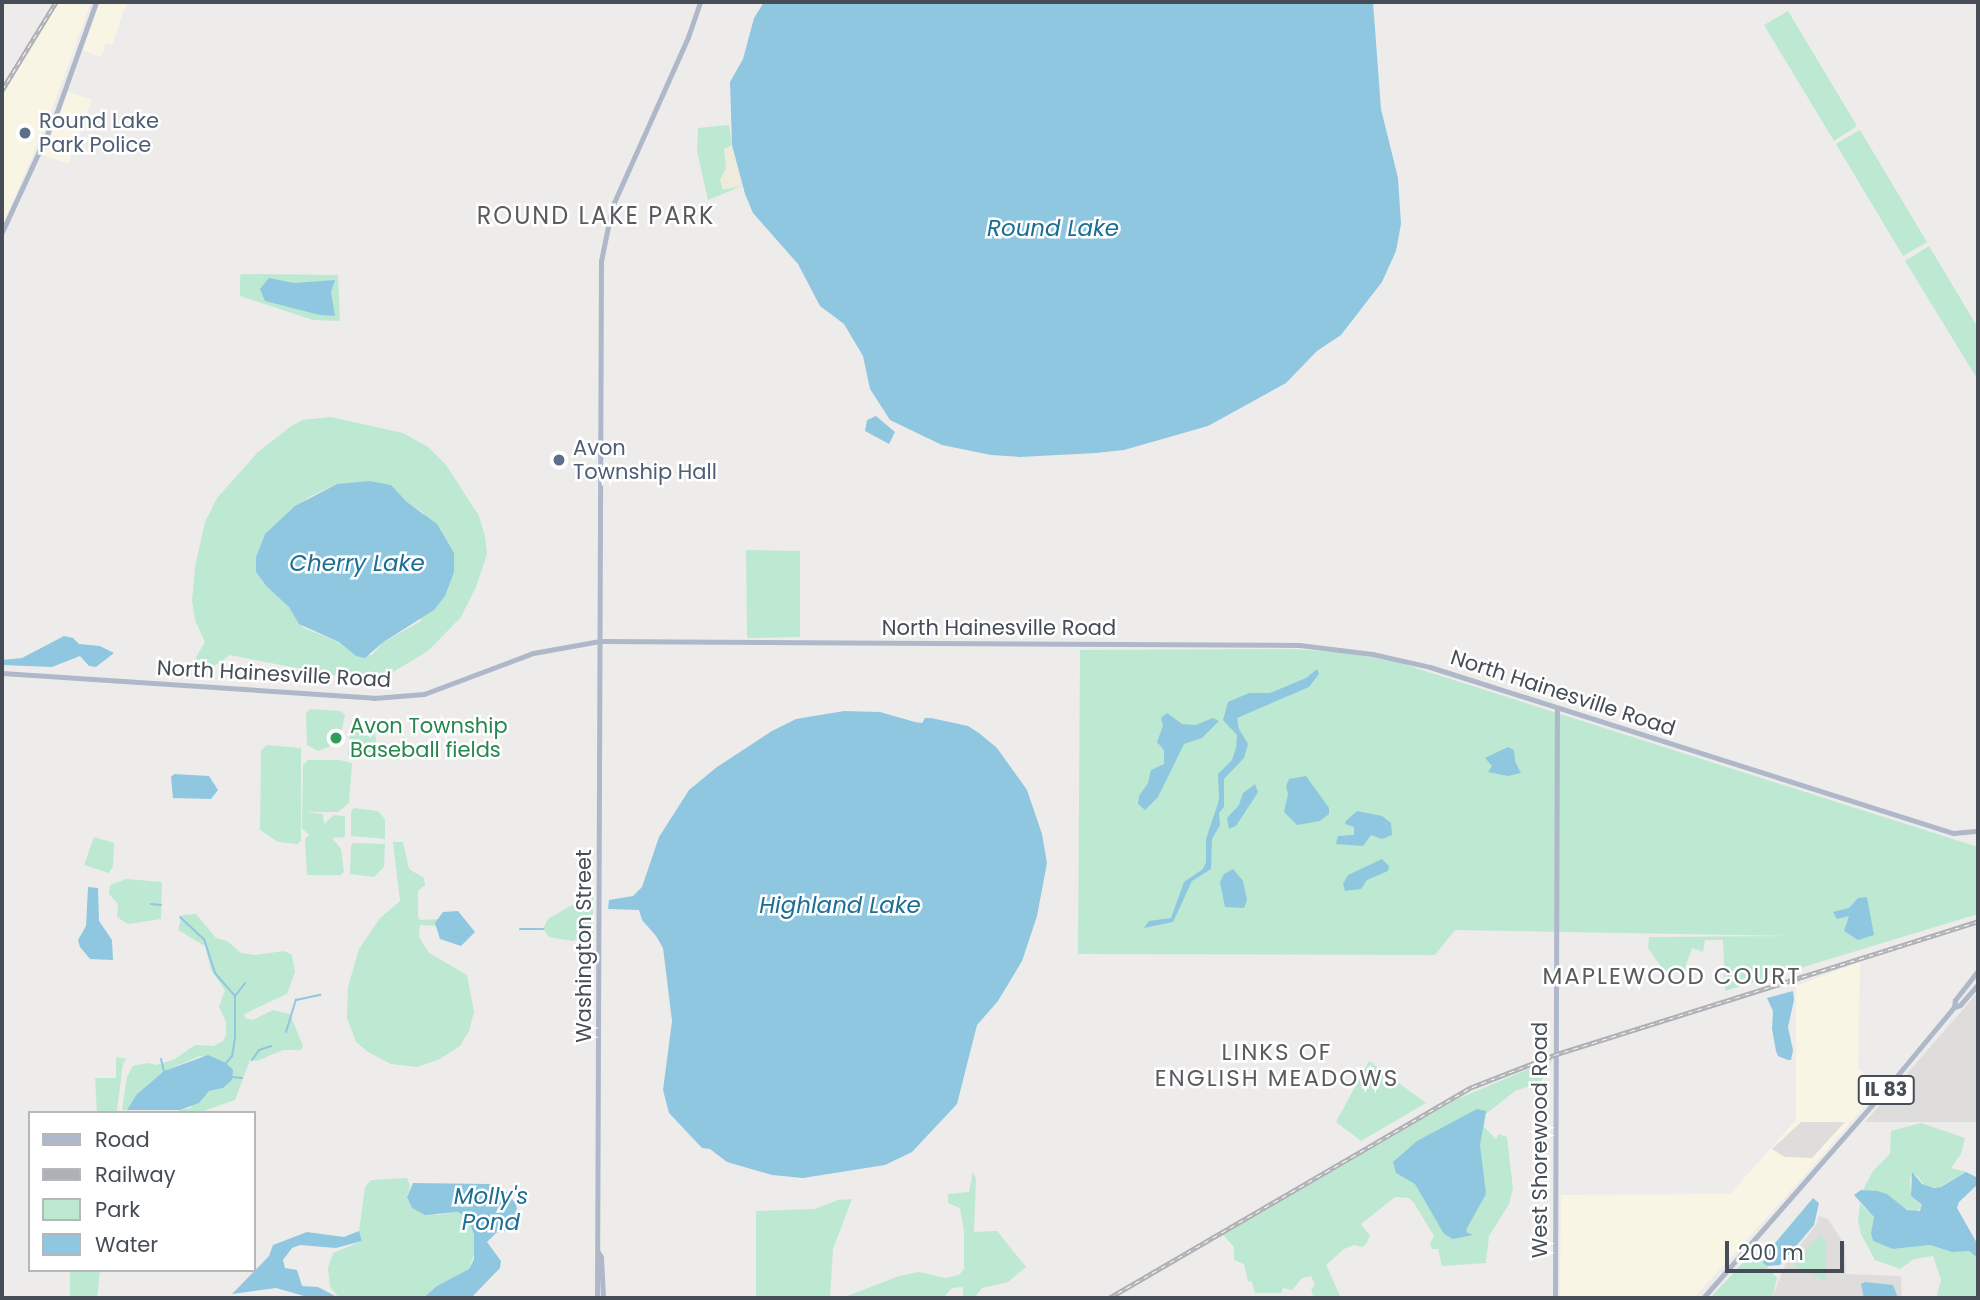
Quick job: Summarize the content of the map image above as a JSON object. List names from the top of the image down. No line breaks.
{"streets":{"main road":["North Hainesville Road","Washington Street","IL 83","West Shorewood Road"]},"crossings":[["North Hainesville Road","Washington Street"],["North Hainesville Road","West Shorewood Road"]],"districts":["ROUND LAKE PARK","MAPLEWOOD COURT","LINKS OF ENGLISH MEADOWS"],"water":["Round Lake","Cherry Lake","Highland Lake","Molly's Pond"],"places":["Round Lake Park Police","Avon Township Hall","Avon Township Baseball fields"],"legend":["Road","Railway","Park","Water"],"scale_bar":"200 m"}
